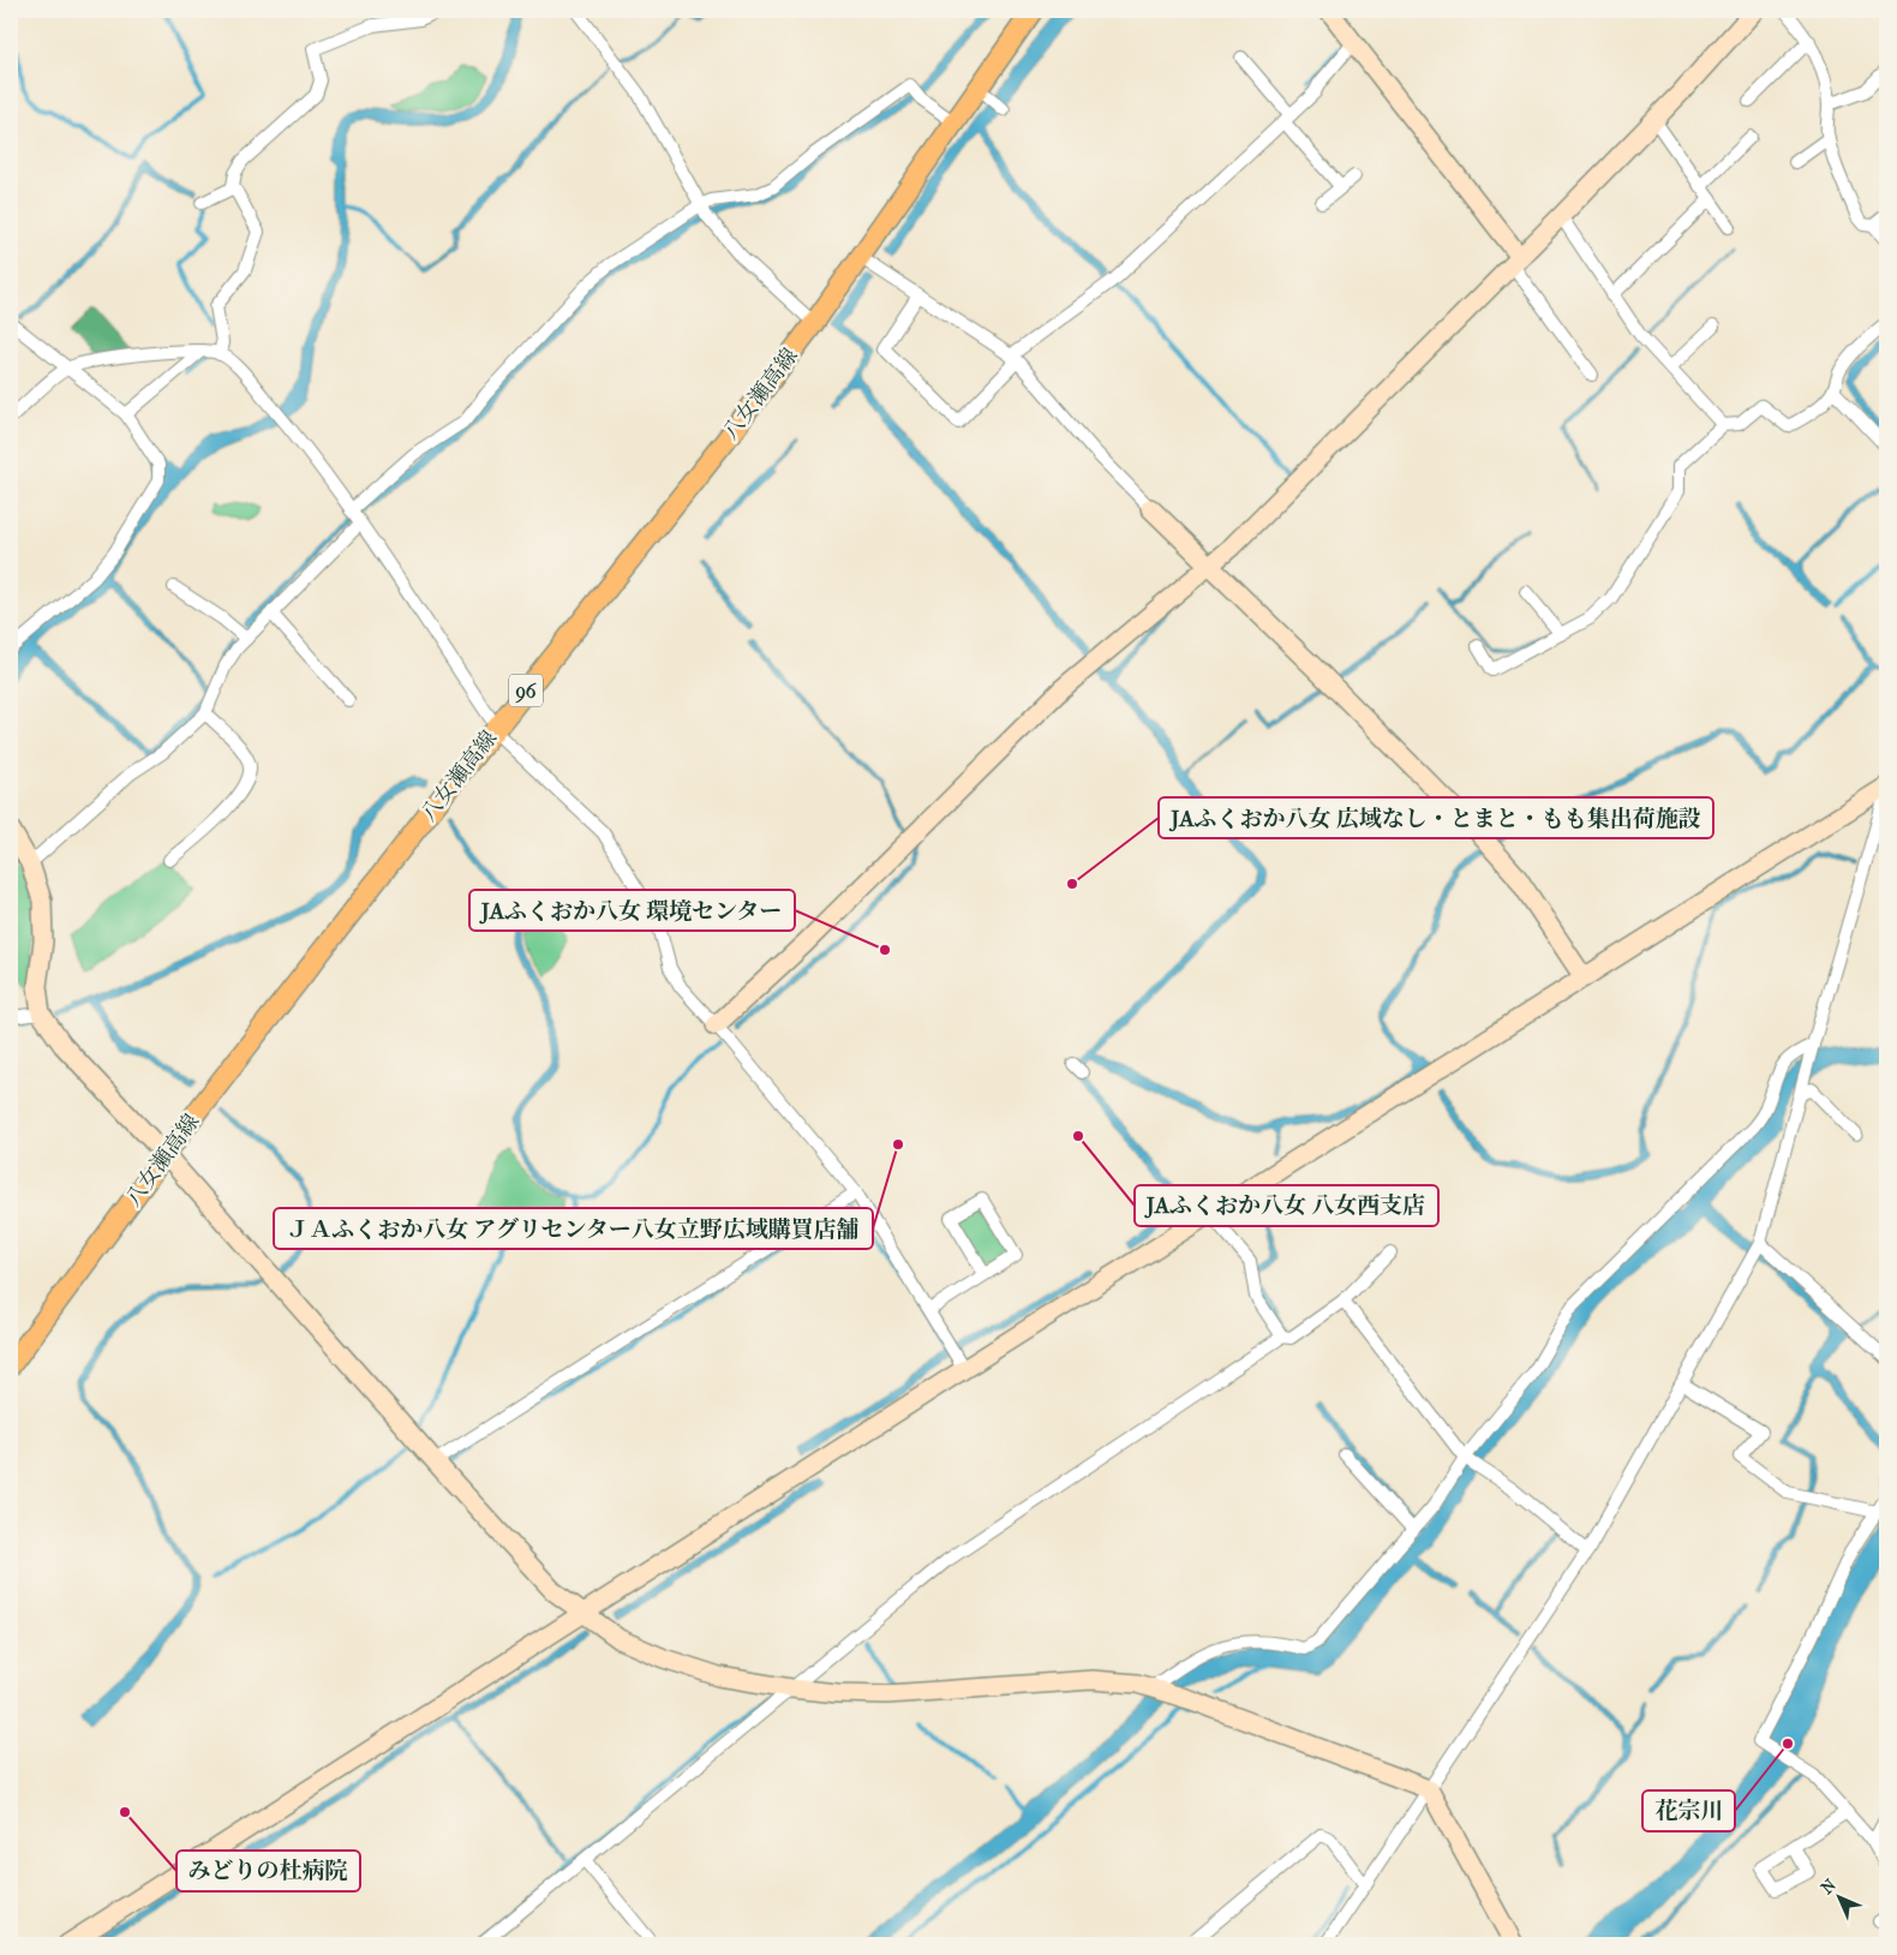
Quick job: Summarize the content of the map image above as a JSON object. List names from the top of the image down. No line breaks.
{"streets":{"main road":["八女瀬高線","96"]},"places":["JAふくおか八女 広域なし・とまと・もも集出荷施設","JAふくおか八女 環境センター","JAふくおか八女 八女西支店","ＪＡふくおか八女 アグリセンター八女立野広域購買店舗","花宗川","みどりの杜病院"],"north":"top left"}
